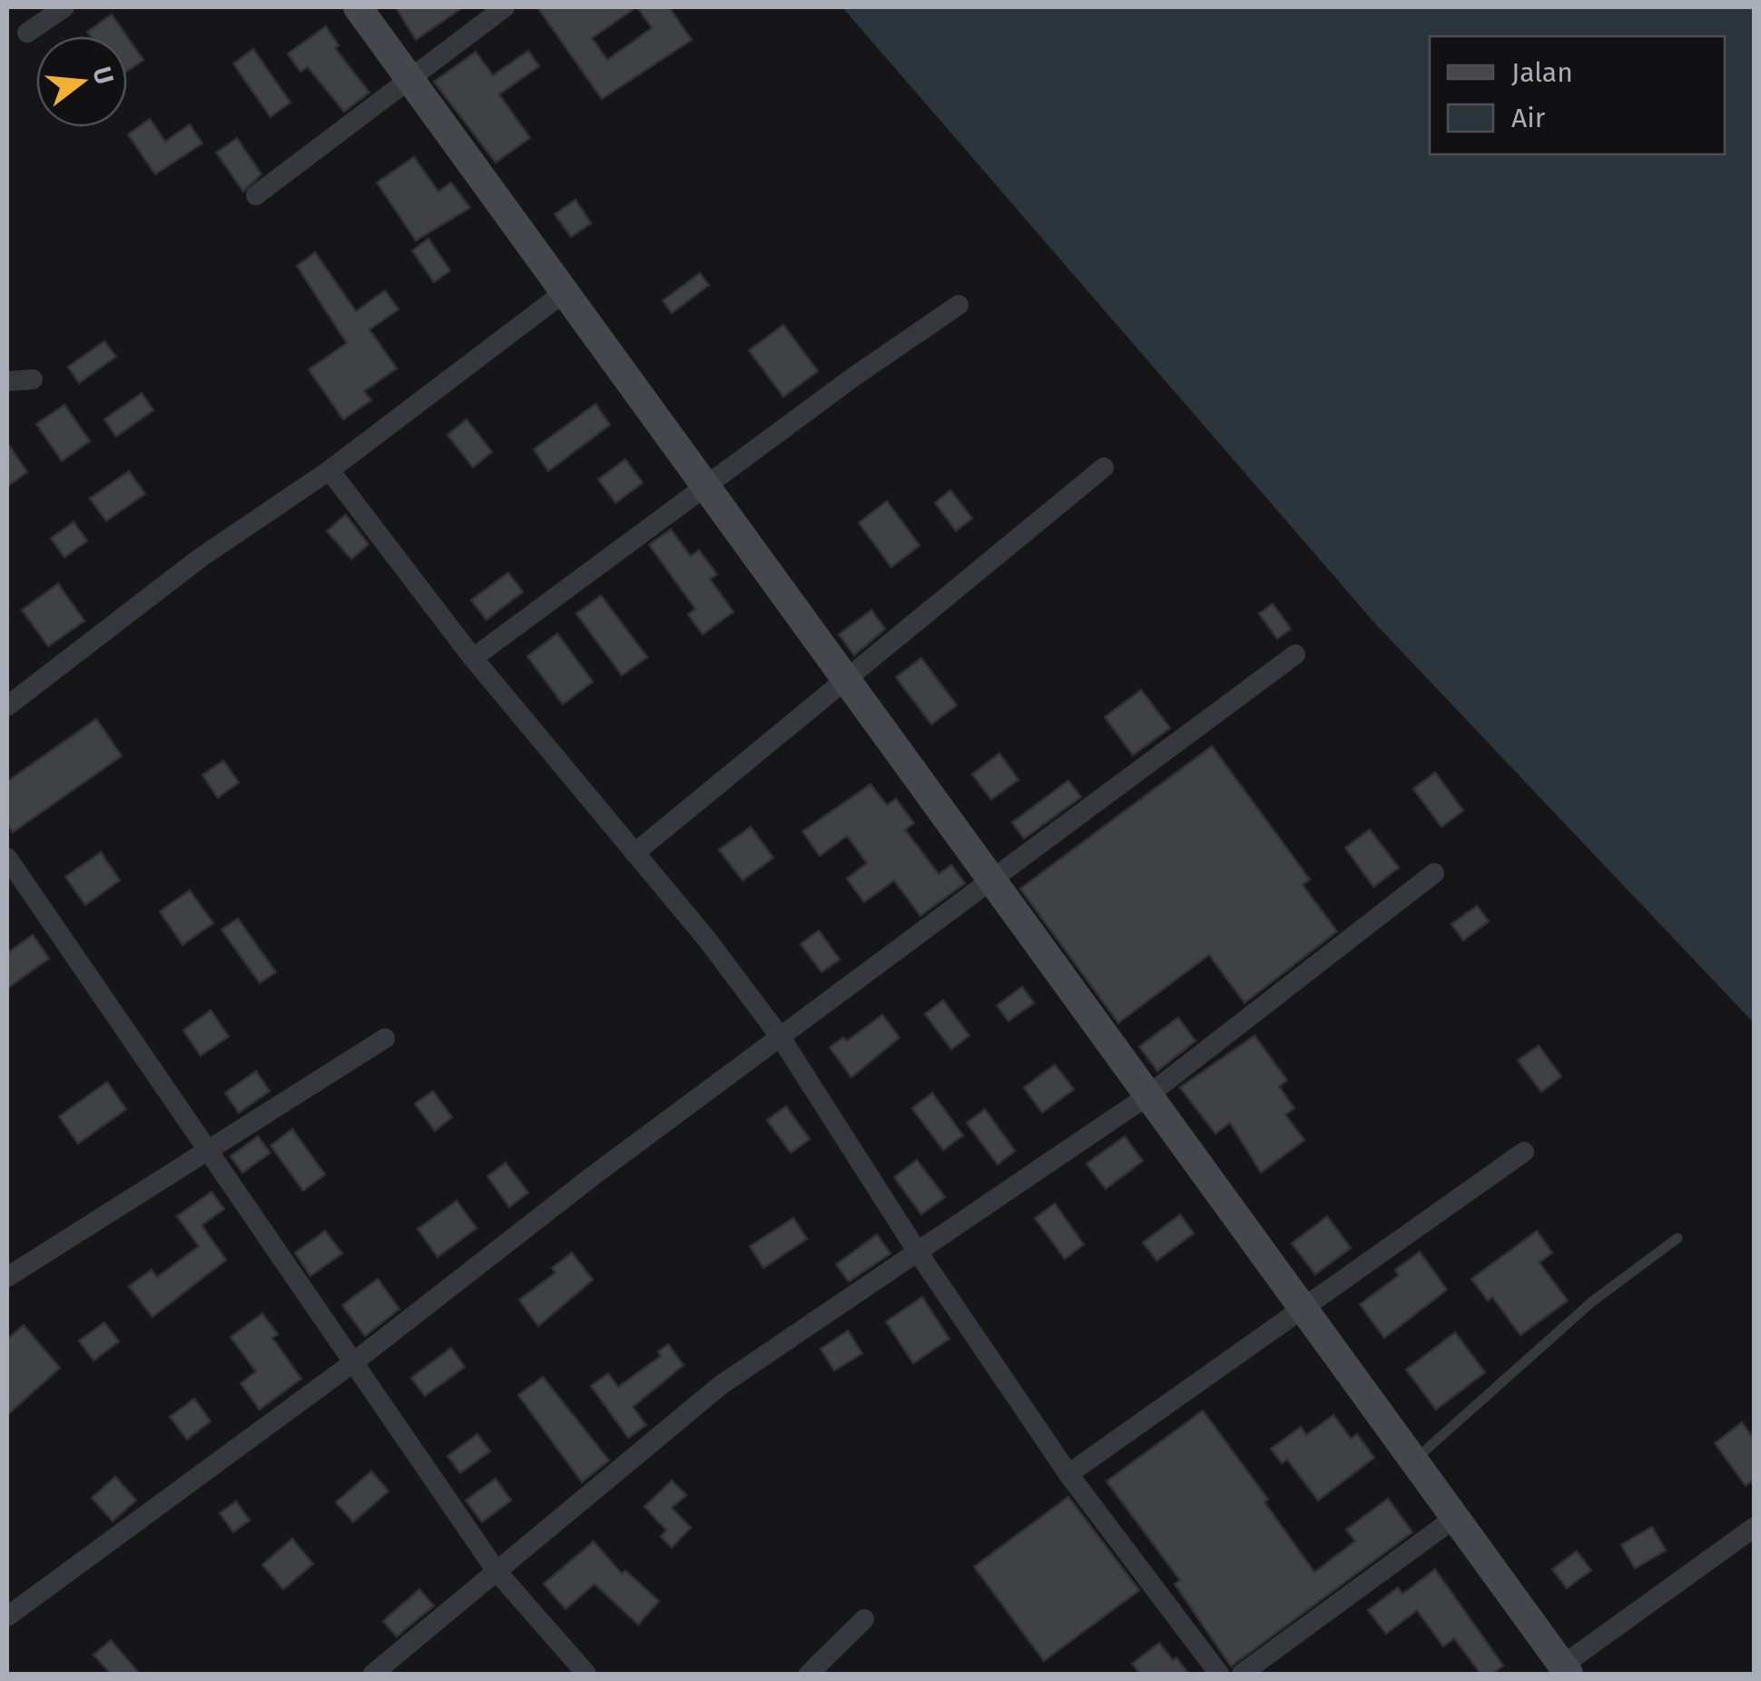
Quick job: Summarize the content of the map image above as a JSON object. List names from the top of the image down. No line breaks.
{"legend":["Jalan","Air"],"north":"right"}
